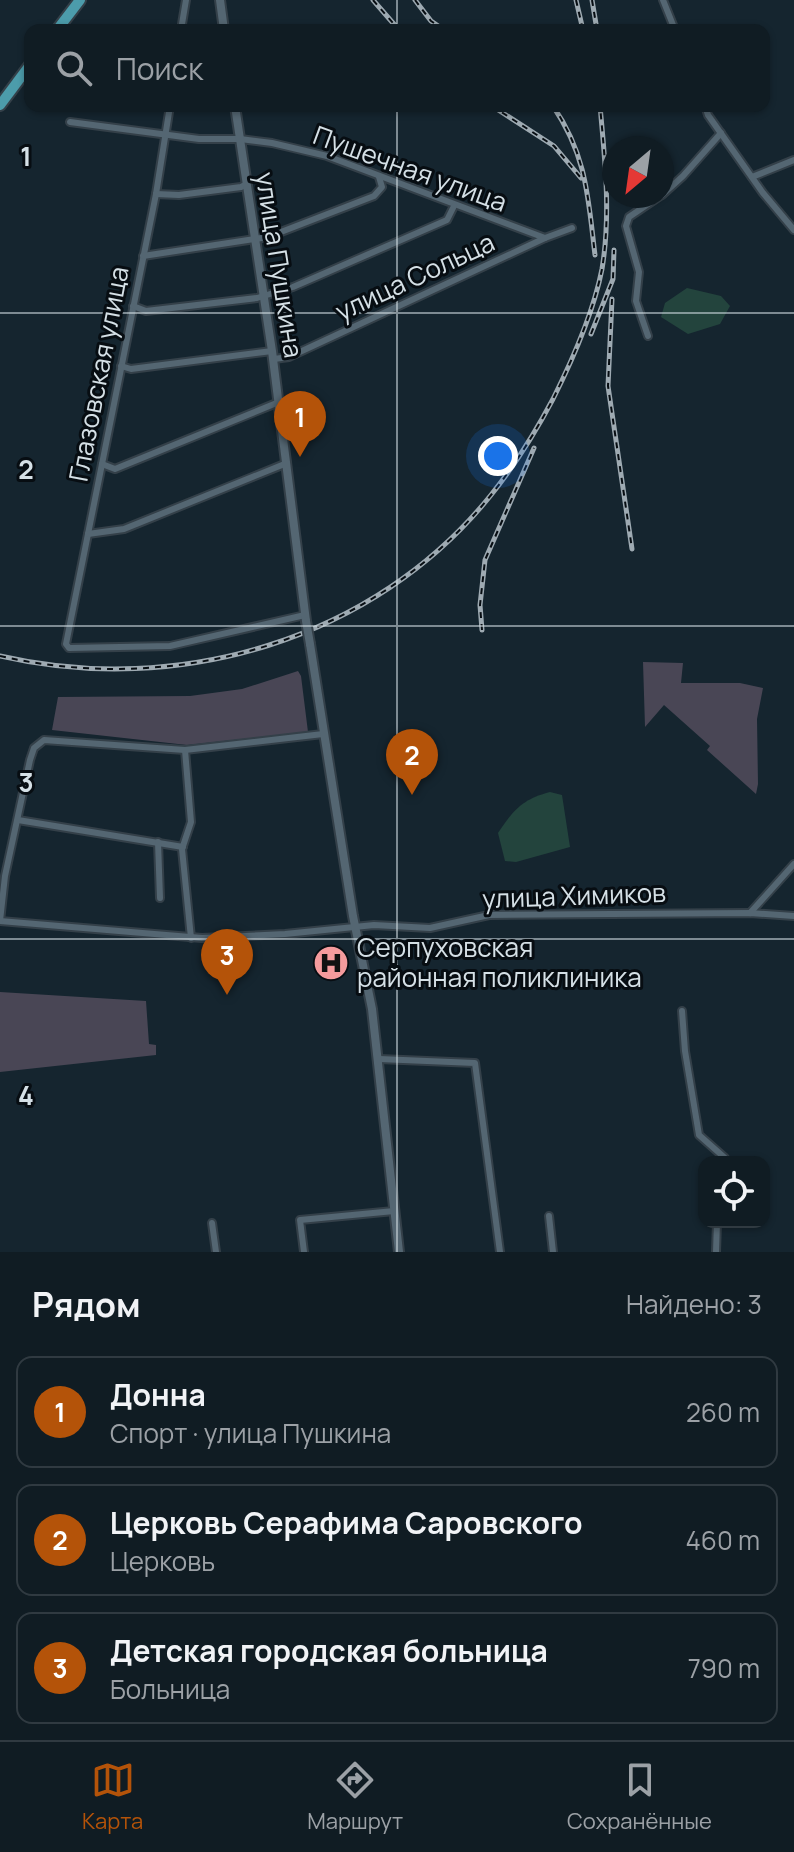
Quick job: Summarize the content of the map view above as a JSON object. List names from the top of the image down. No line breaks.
{"streets":{"street":["Пушечная улица","улица Пушкина","улица Сольца","Глазовская улица","улица Химиков"]},"crossings":[["Пушечная улица","улица Пушкина"],["Пушечная улица","улица Сольца"],["Пушечная улица","Глазовская улица"],["улица Пушкина","улица Сольца"],["улица Пушкина","Глазовская улица"],["улица Сольца","Глазовская улица"]],"places":{"hospital":["Серпуховская районная поликлиника"]},"north":"bottom left","page":{"search":"Поиск","pins":["1","2","3"],"heading":["Рядом","Найдено: 3"],"list":[{"mark":"1","name":"Донна","note":"Спорт · улица Пушкина","value":"260 m"},{"mark":"2","name":"Церковь Серафима Саровского","note":"Церковь","value":"460 m"},{"mark":"3","name":"Детская городская больница","note":"Больница","value":"790 m"}],"nav":["Карта","Маршрут","Сохранённые"]},"grid":{"rows":["1","2","3","4"]}}
